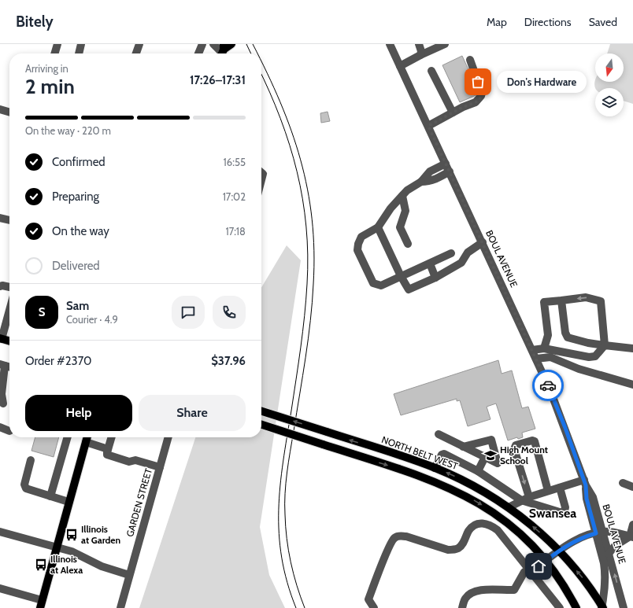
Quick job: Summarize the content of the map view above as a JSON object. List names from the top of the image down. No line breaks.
{"streets":{"main road":["NORTH BELT WEST"],"street":["BOUL AVENUE","GARDEN STREET"]},"crossings":[["BOUL AVENUE","NORTH BELT WEST"]],"districts":["Swansea"],"places":{"other":["Don's Hardware"],"school or university":["High Mount School"],"bus stop":["Illinois at Garden","Illinois at Alexa"]},"north":"bottom","page":{"header":"Bitely","nav":["Map","Directions","Saved"],"heading":["2 min","Arriving in","17:26–17:31"],"panel":["Sam","Courier · 4.9","Order #2370","$37.96"],"bubble":"Don's Hardware","bar":"On the way · 220 m","list":[["Confirmed","16:55"],["Preparing","17:02"],["On the way","17:18"],"Delivered"],"round":"S","buttons":["Help","Share"]}}
